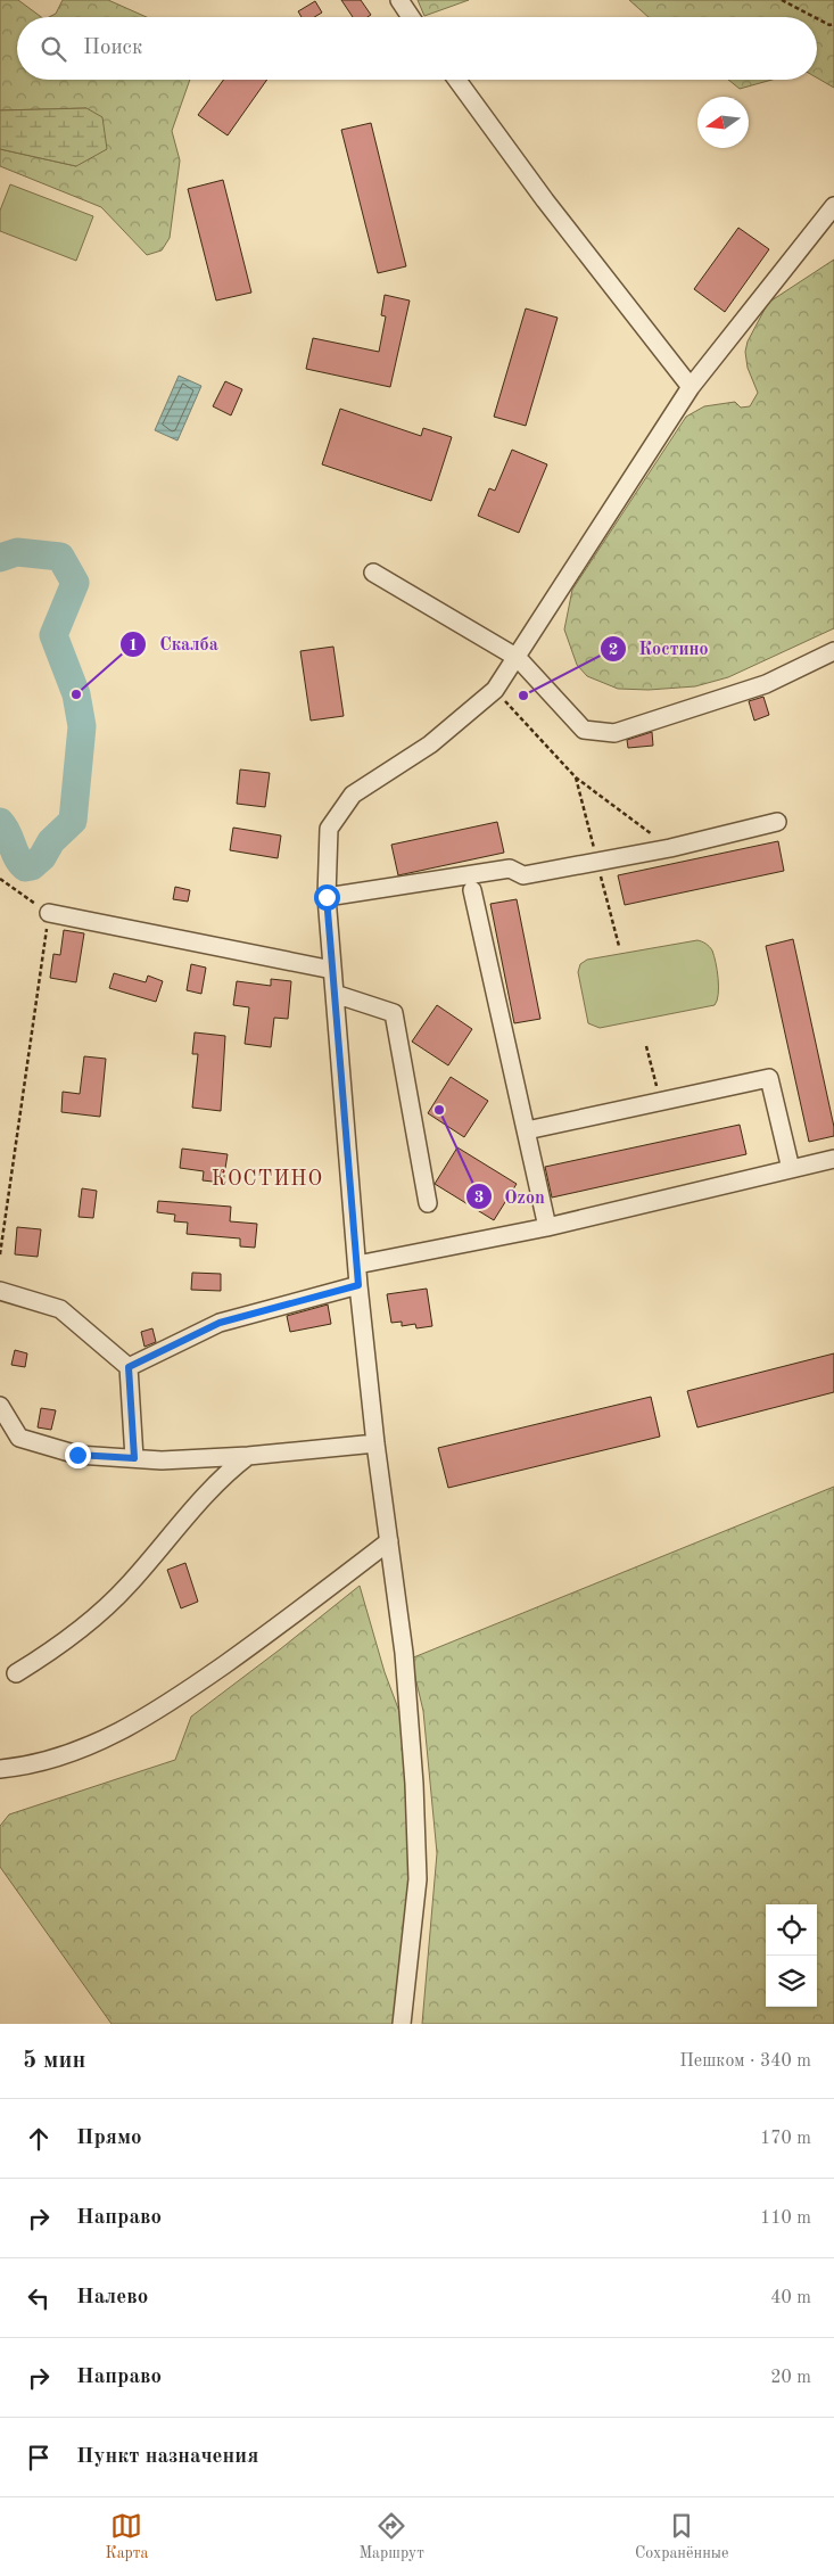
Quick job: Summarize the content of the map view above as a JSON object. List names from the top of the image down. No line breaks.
{"districts":["КОСТИНО"],"places":["Скалба","Костино","Ozon"],"north":"left","page":{"search":"Поиск","heading":["5 мин","Пешком · 340 m"],"list":[["Прямо","170 m"],["Направо","110 m"],["Налево","40 m"],["Направо","20 m"],"Пункт назначения"],"nav":["Карта","Маршрут","Сохранённые"]}}
